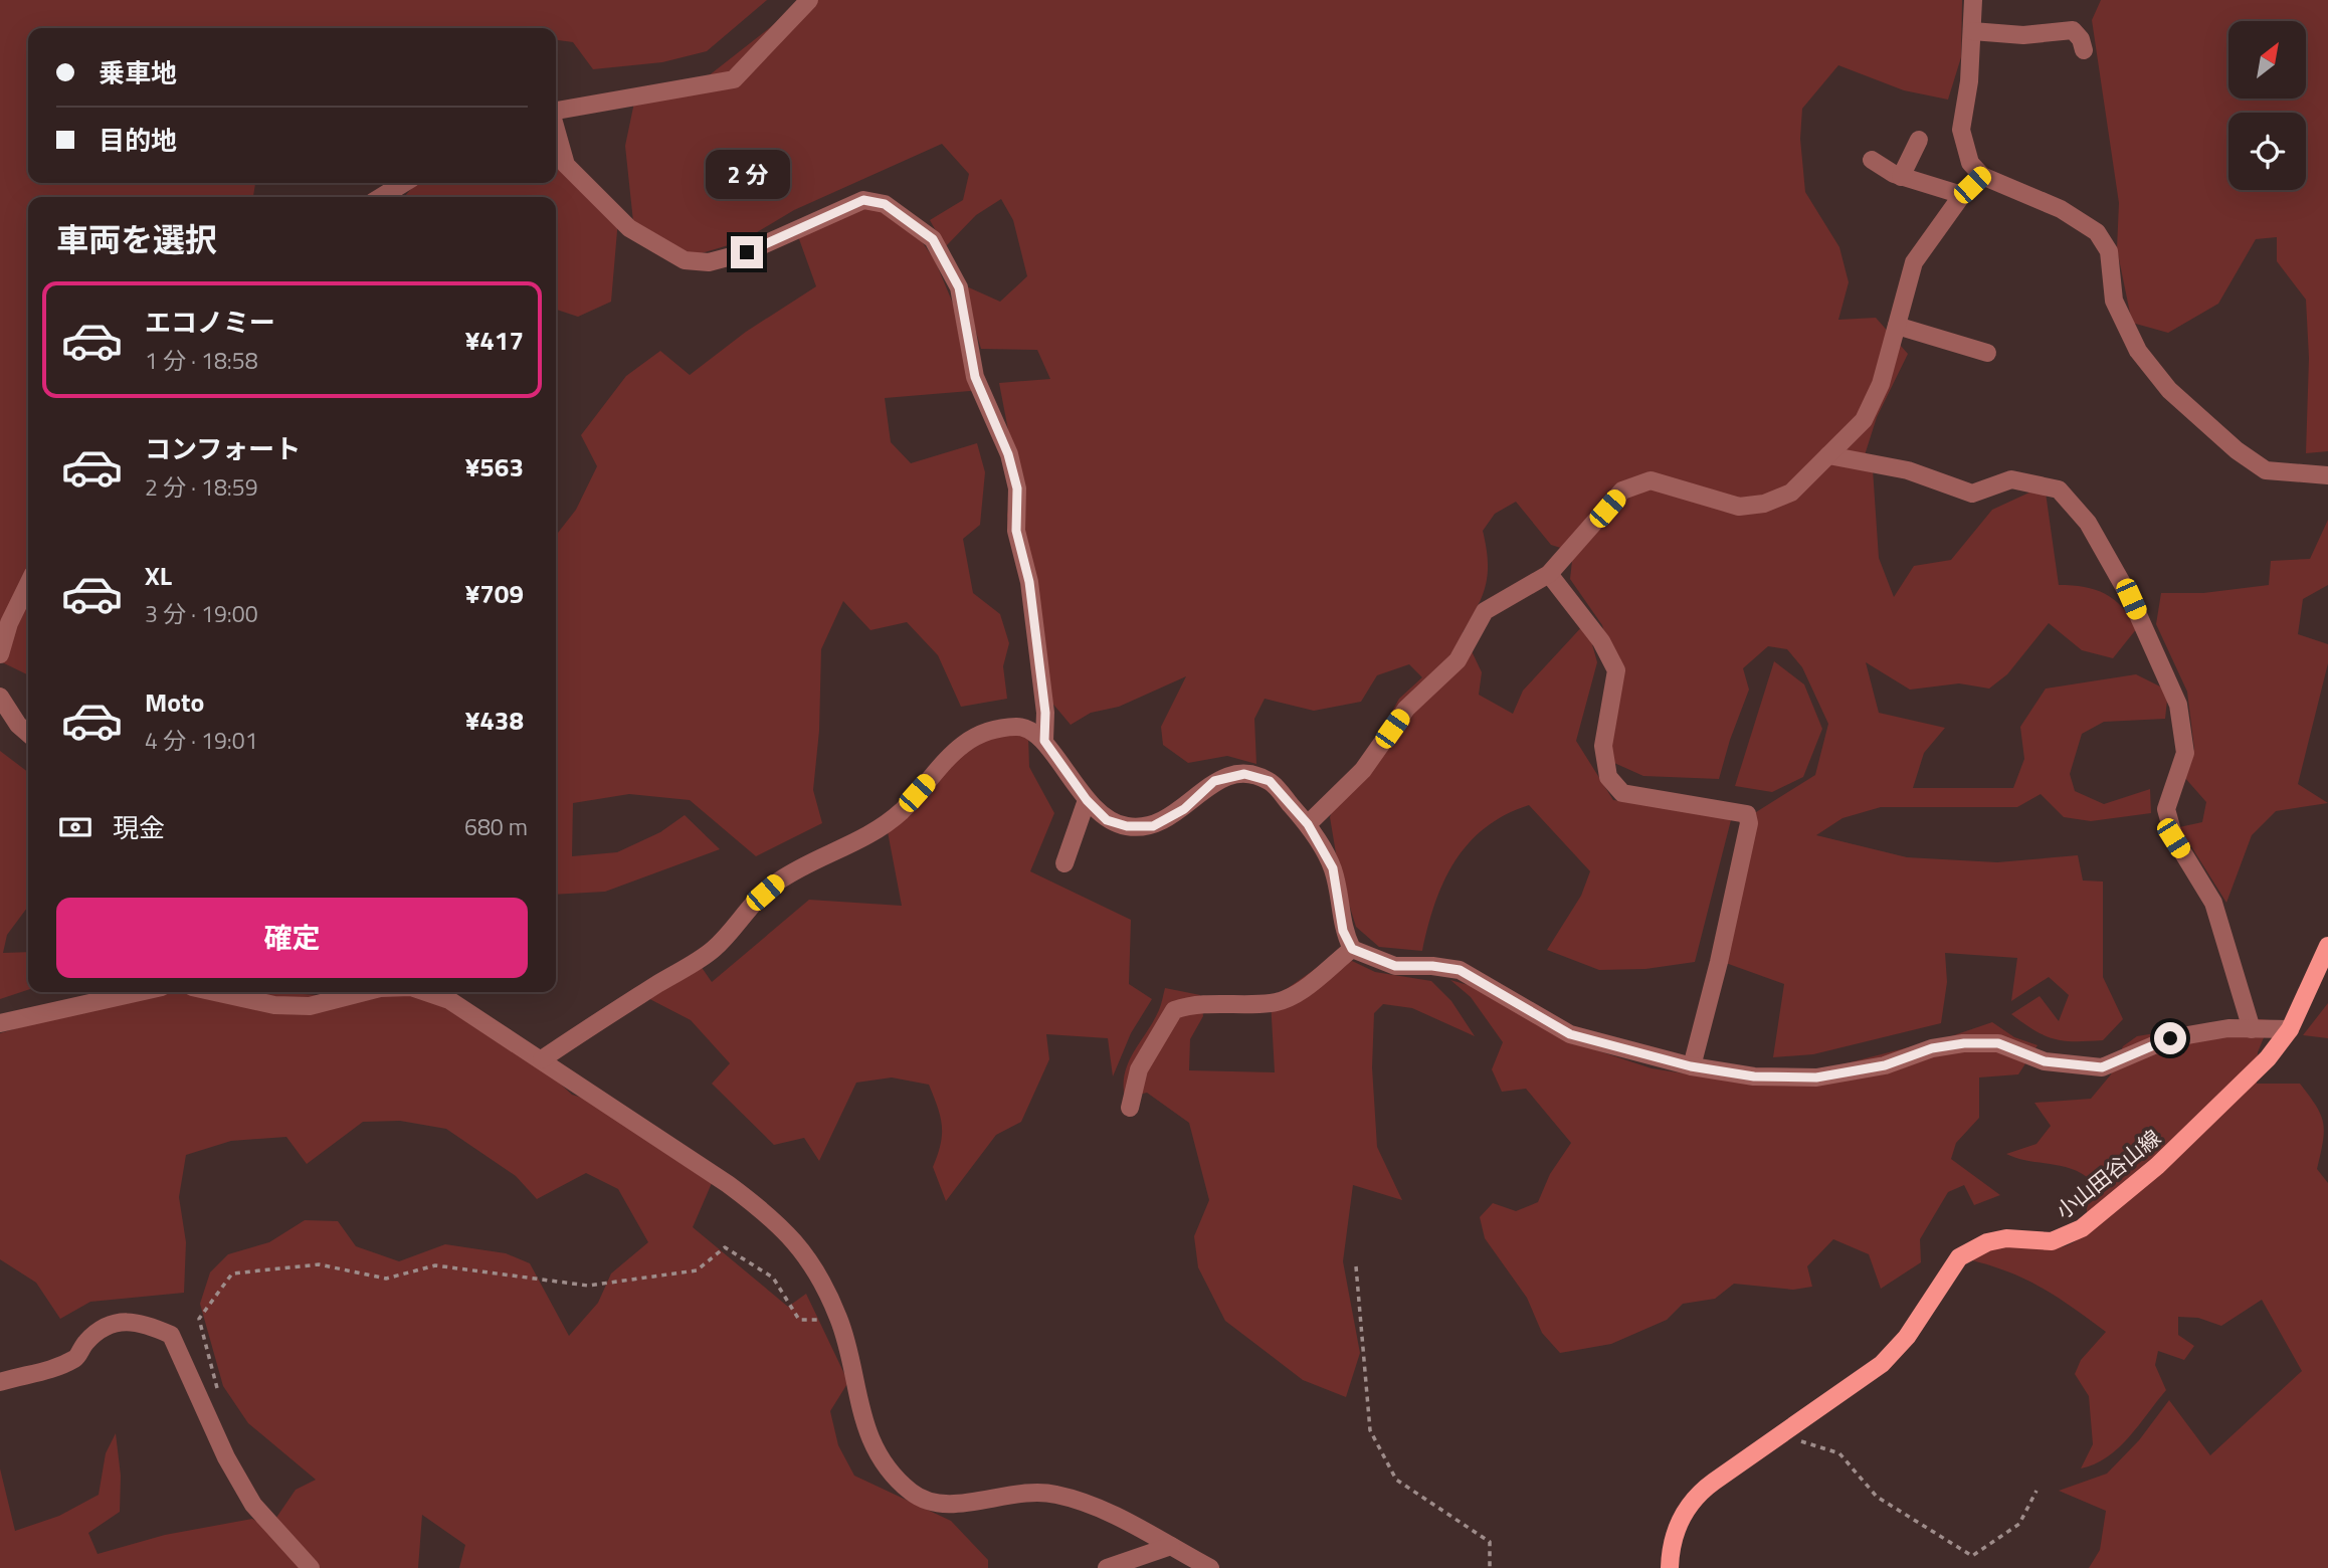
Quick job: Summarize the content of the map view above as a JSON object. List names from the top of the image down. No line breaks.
{"streets":{"main road":["小山田谷山線"]},"north":"top right","page":{"banner":["乗車地","目的地"],"bubble":"2 分","heading":"車両を選択","list":[{"name":"エコノミー","note":"1 分 · 18:58","value":"¥417"},{"name":"コンフォート","note":"2 分 · 18:59","value":"¥563"},{"name":"XL","note":"3 分 · 19:00","value":"¥709"},{"name":"Moto","note":"4 分 · 19:01","value":"¥438"}],"pay":["現金","680 m"],"buttons":"確定"}}
